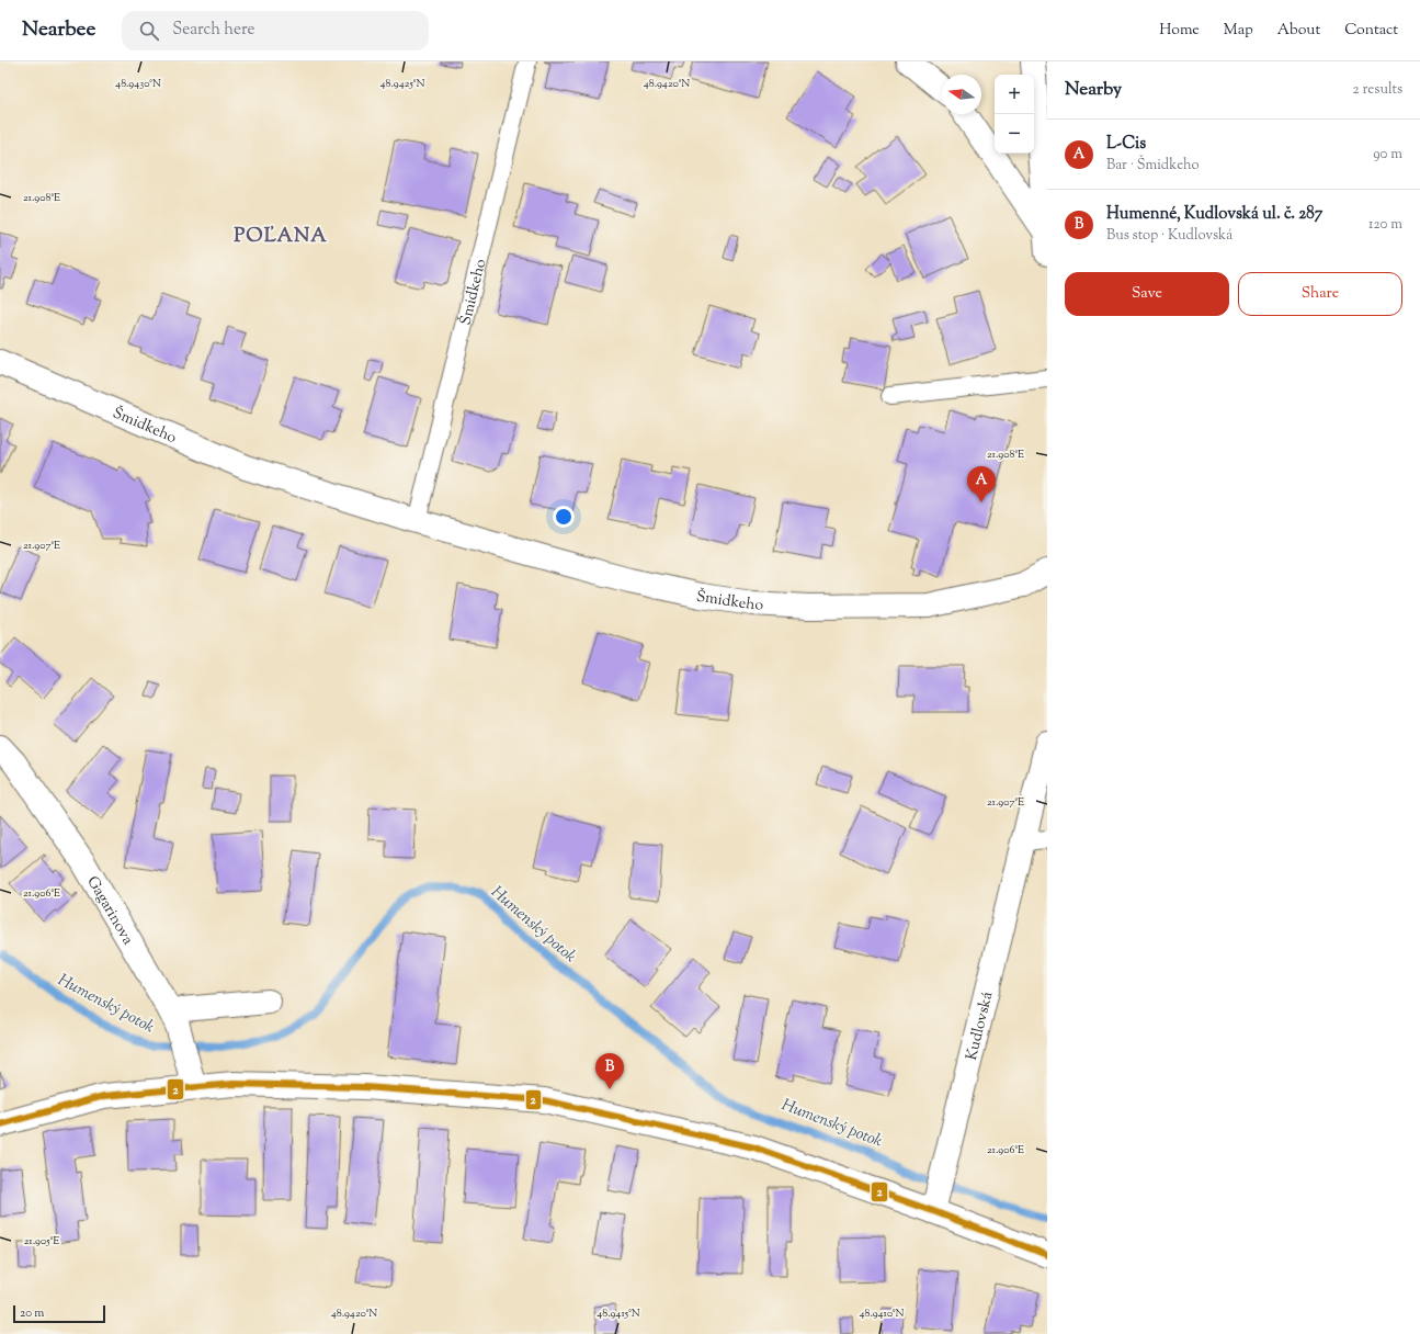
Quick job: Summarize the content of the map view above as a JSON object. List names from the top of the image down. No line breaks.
{"streets":{"street":["Šmidkeho","Gagarinova","Kudlovská"]},"districts":["POĽANA"],"water":["Humenský potok"],"lines":["transit line 2"],"scale_bar":"20 m","north":"left","page":{"header":"Nearbee","search":"Search here","nav":["Home","Map","About","Contact"],"heading":["Nearby","2 results"],"map_buttons":["+","−"],"list":[{"mark":"A","name":"L-Cis","note":"Bar · Šmidkeho","value":"90 m"},{"mark":"B","name":"Humenné, Kudlovská ul. č. 287","note":"Bus stop · Kudlovská","value":"120 m"}],"buttons":["Save","Share"],"pins":["A","B"],"scale":"20 m"},"coordinates":["48.9430°N","48.9425°N","48.9420°N","21.908°E","21.907°E","21.906°E","21.905°E","48.9415°N","48.9410°N"]}
